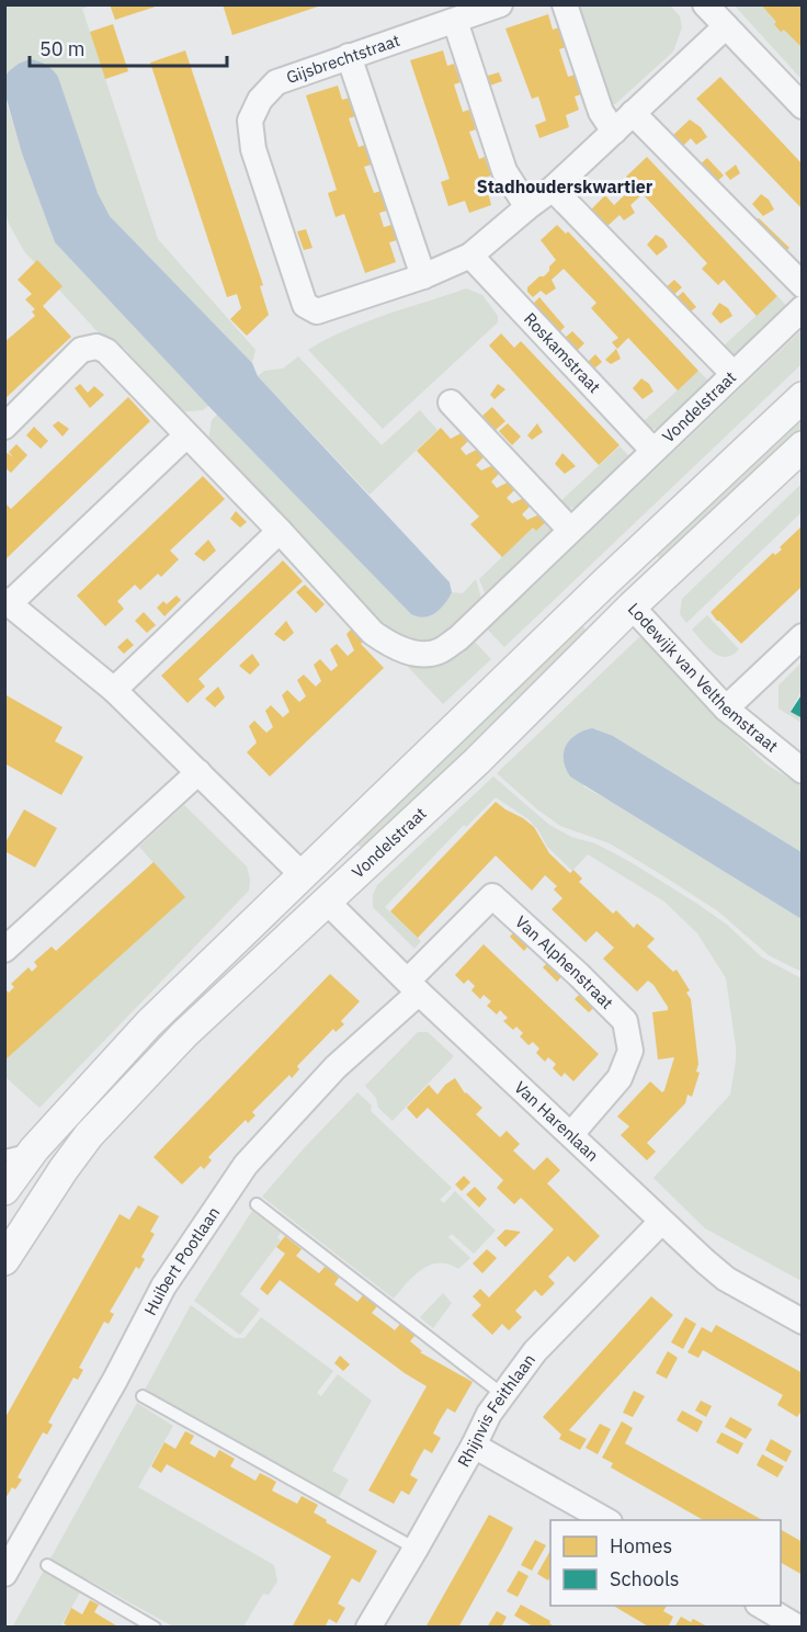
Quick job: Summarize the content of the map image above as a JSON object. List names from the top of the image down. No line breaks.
{"streets":{"street":["Gijsbrechtstraat","Roskamstraat","Vondelstraat","Lodewijk van Velthemstraat","Van Alphenstraat","Van Harenlaan","Huibert Pootlaan","Rhijnvis Feithlaan"]},"crossings":[["Roskamstraat","Vondelstraat"],["Vondelstraat","Lodewijk van Velthemstraat"],["Vondelstraat","Van Harenlaan"],["Van Alphenstraat","Van Harenlaan"],["Van Alphenstraat","Huibert Pootlaan"],["Van Harenlaan","Huibert Pootlaan"],["Van Harenlaan","Rhijnvis Feithlaan"]],"districts":["Stadhouderskwartier"],"legend":["Homes","Schools"],"scale_bar":"50 m"}
